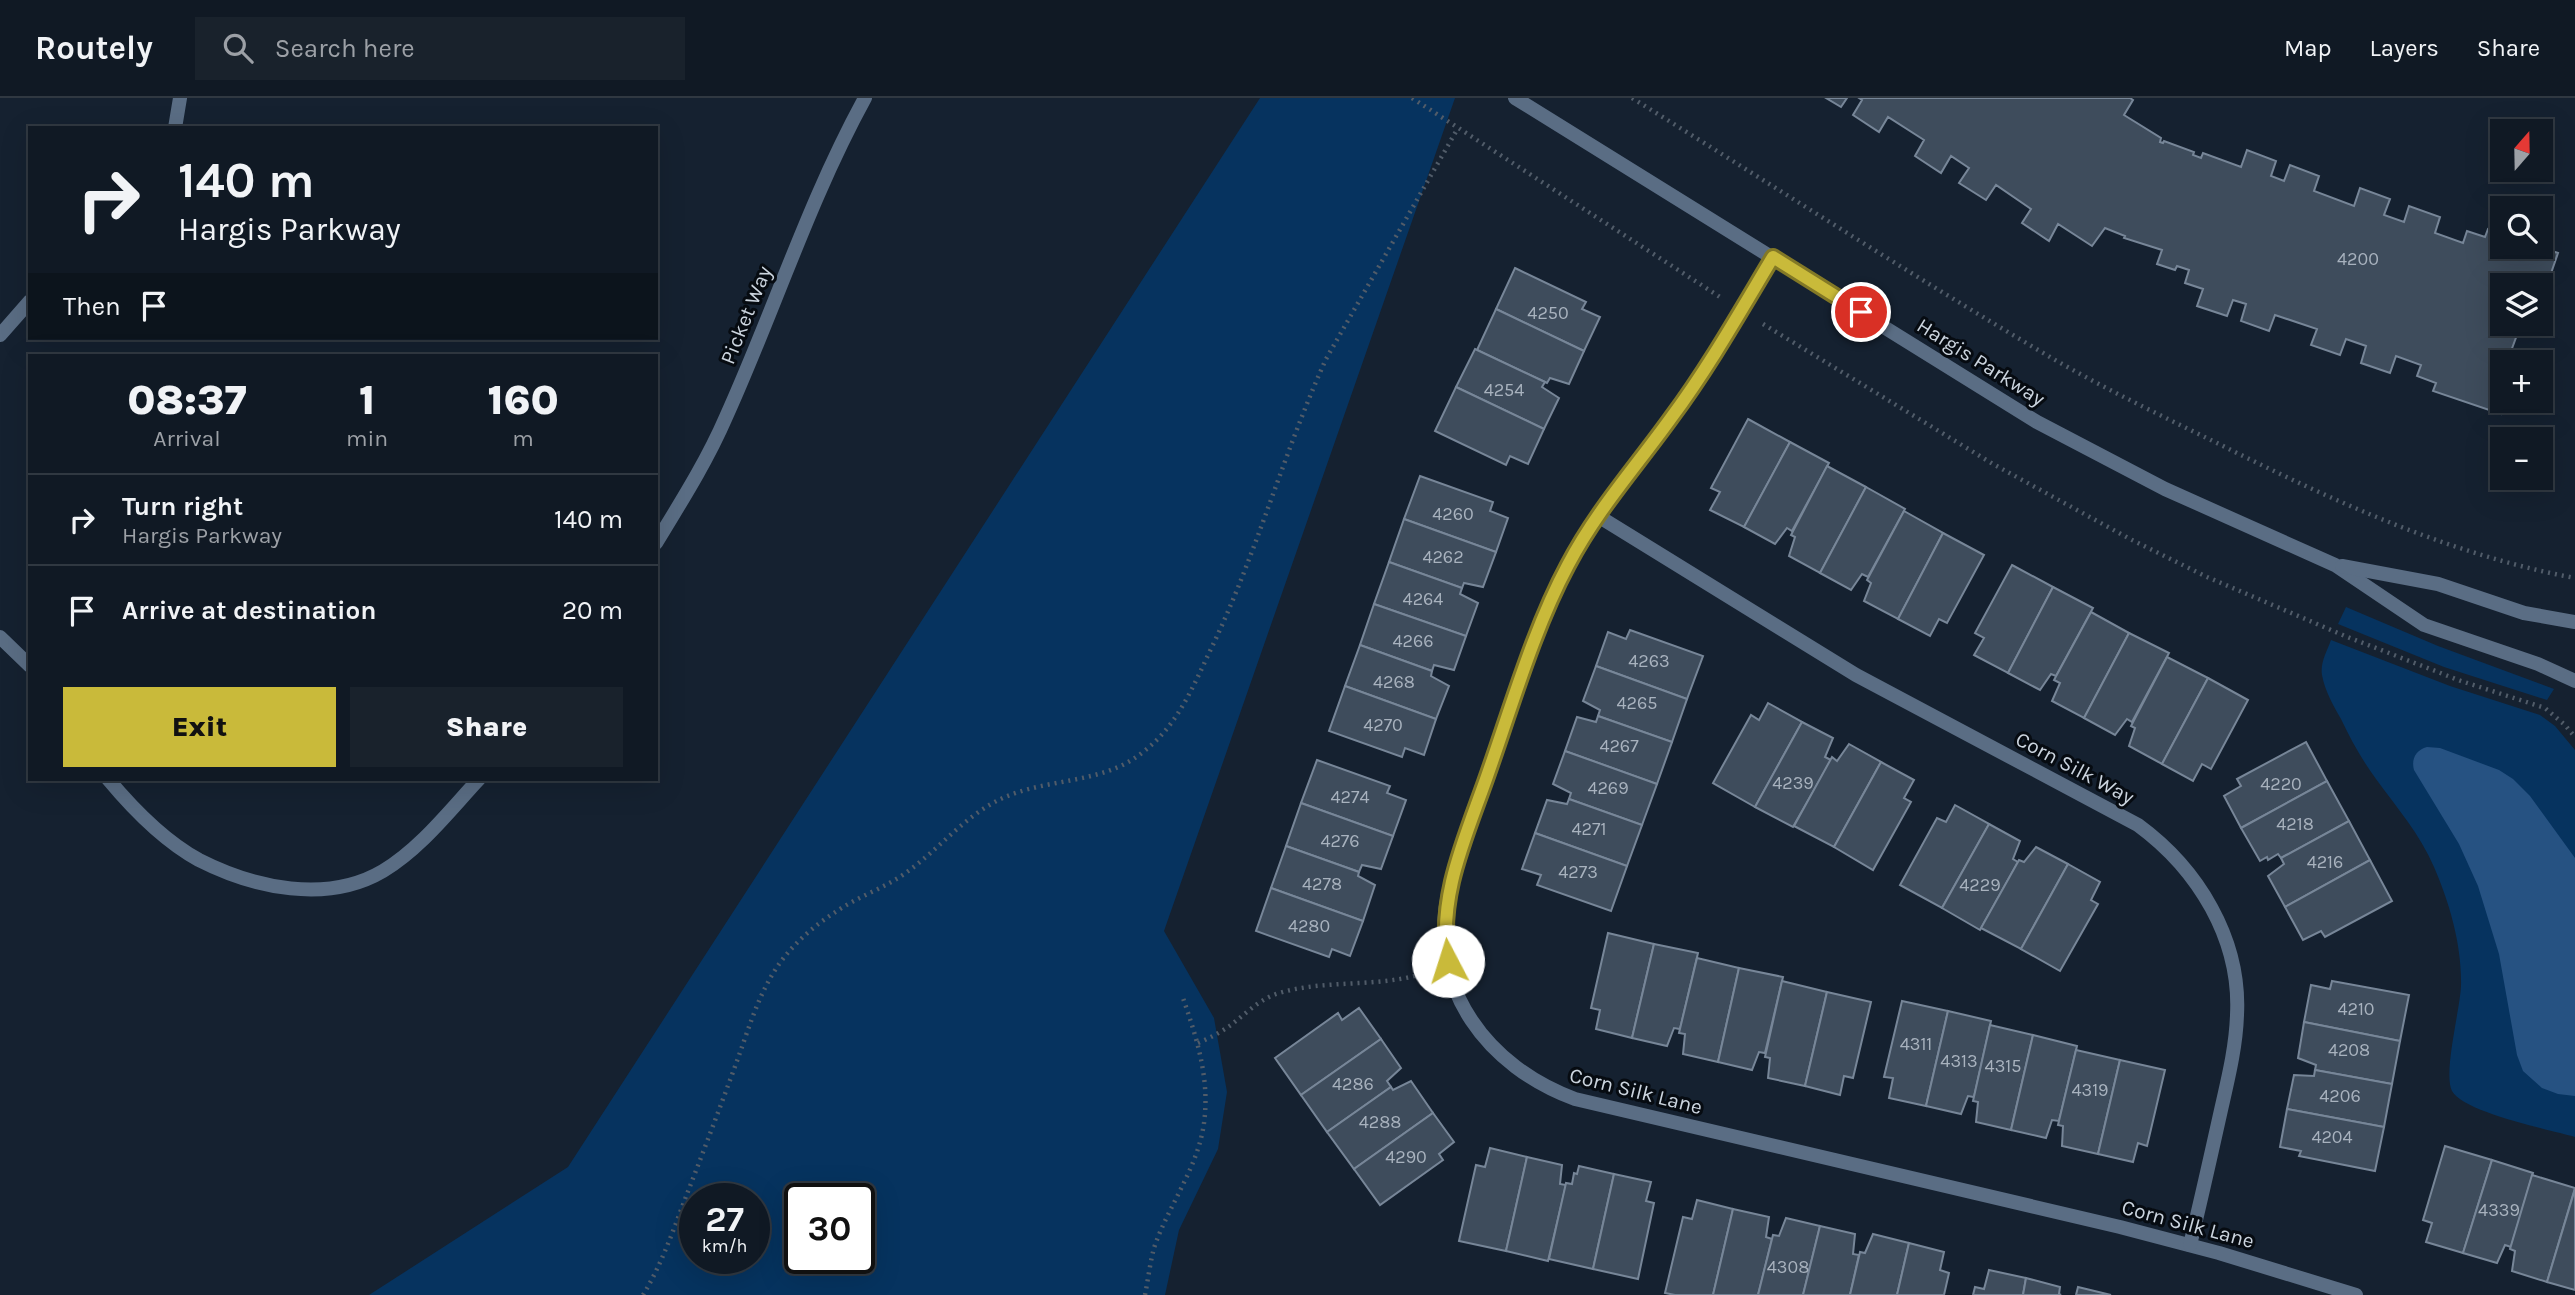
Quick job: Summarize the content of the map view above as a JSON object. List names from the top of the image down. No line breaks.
{"streets":{"street":["Picket Way","Hargis Parkway","Corn Silk Way","Corn Silk Lane"]},"crossings":[["Hargis Parkway","Corn Silk Lane"],["Corn Silk Way","Corn Silk Lane"]],"house_numbers":["4200","4250","4254","4260","4262","4264","4266","4263","4268","4265","4270","4267","4239","4220","4269","4274","4218","4271","4276","4216","4273","4278","4229","4280","4210","4311","4208","4313","4315","4286","4319","4206","4288","4204","4290","4339","4308"],"north":"top","page":{"header":"Routely","search":"Search here","nav":["Map","Layers","Share"],"map_buttons":["+","−"],"turn":["140 m","Hargis Parkway"],"then":"Then","eta":["08:37","Arrival","1","min","160","m"],"list":[{"name":"Turn right","note":"Hargis Parkway","value":"140 m"},{"name":"Arrive at destination","value":"20 m"}],"buttons":["Exit","Share"],"speed":"27 km/h","limit":"30"}}
